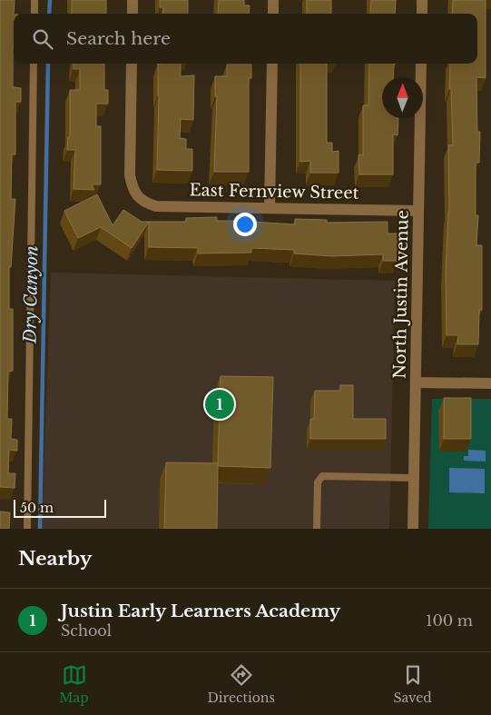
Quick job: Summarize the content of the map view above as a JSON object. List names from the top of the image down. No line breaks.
{"streets":{"street":["East Fernview Street","North Justin Avenue"]},"crossings":[["East Fernview Street","North Justin Avenue"]],"water":["Dry Canyon"],"scale_bar":"50 m","north":"top","page":{"search":"Search here","pins":"1","scale":"50 m","heading":"Nearby","list":[{"mark":"1","name":"Justin Early Learners Academy","note":"School","value":"100 m"}],"nav":["Map","Directions","Saved"]}}
